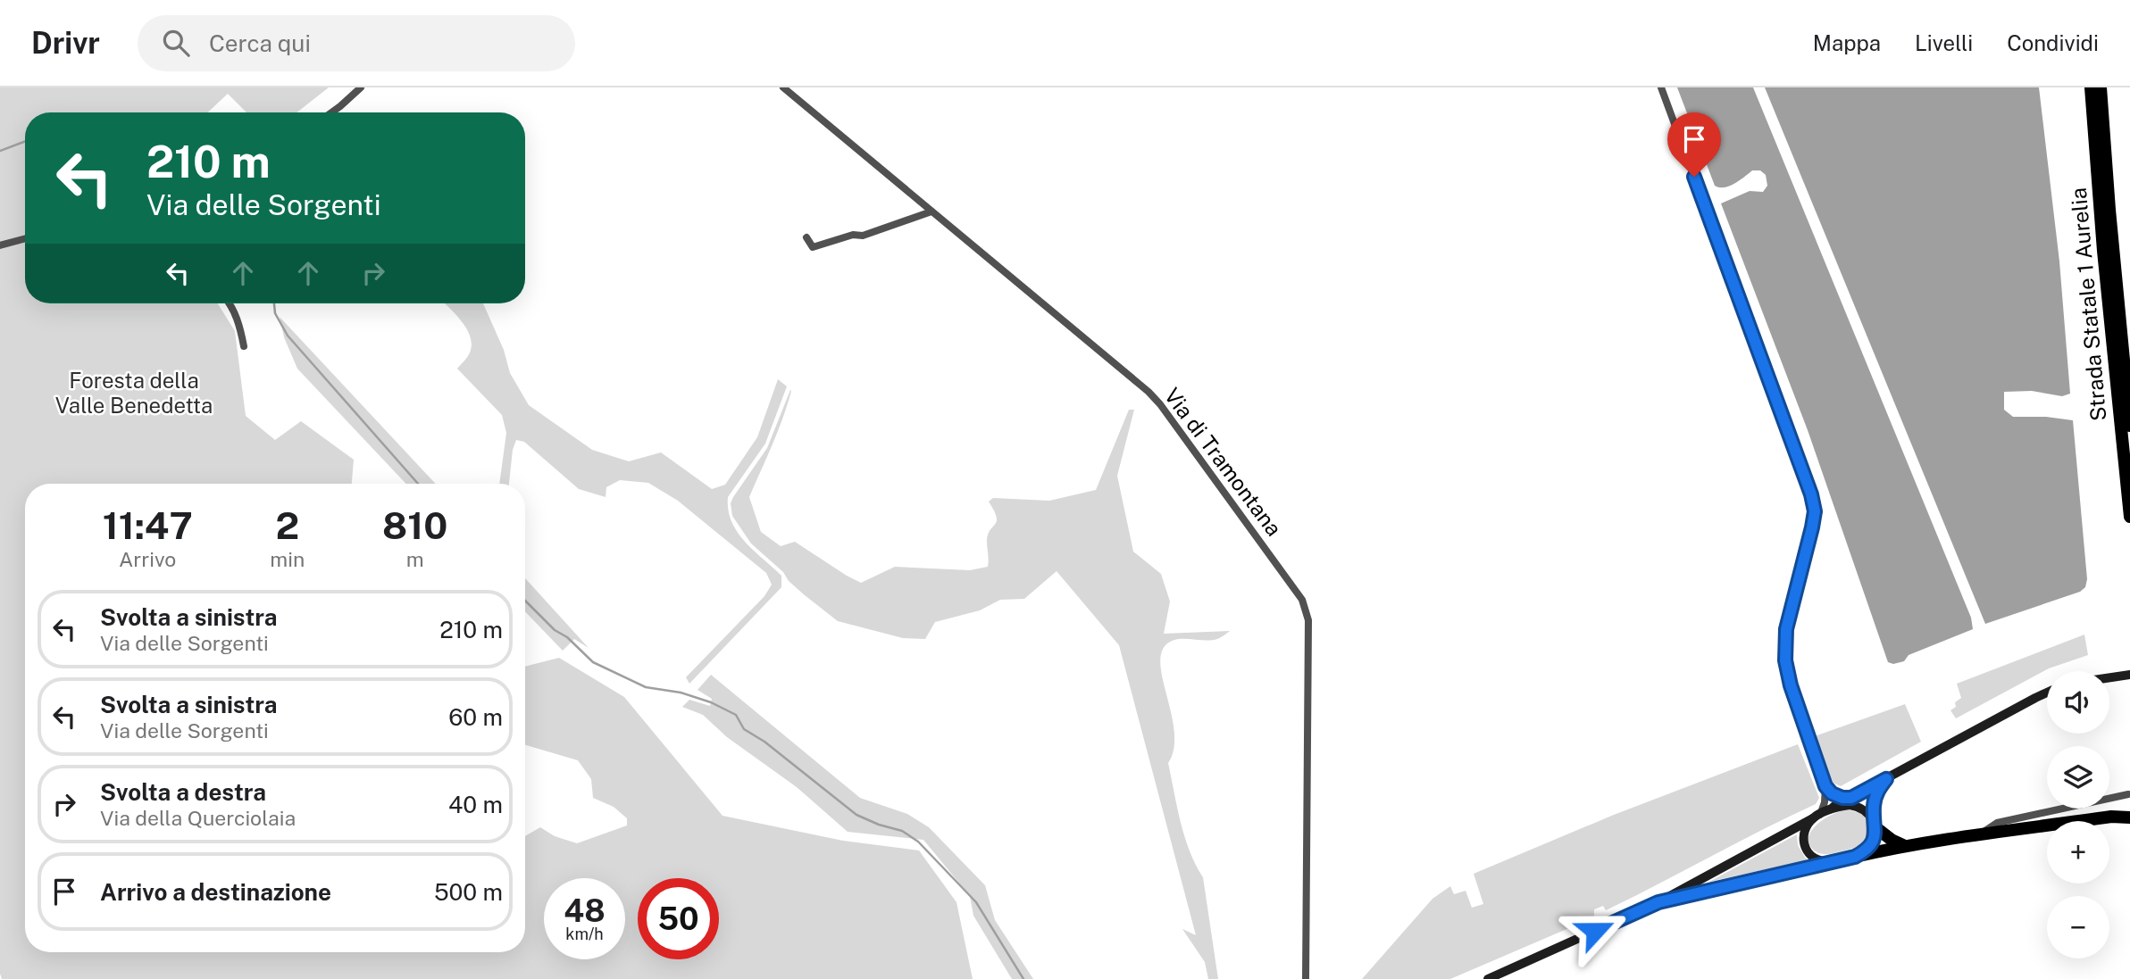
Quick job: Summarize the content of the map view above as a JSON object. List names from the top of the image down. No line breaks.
{"streets":{"highway":["Strada Statale 1 Aurelia"],"street":["Via di Tramontana"]},"parks":["Foresta della Valle Benedetta"],"page":{"header":"Drivr","search":"Cerca qui","nav":["Mappa","Livelli","Condividi"],"turn":["210 m","Via delle Sorgenti"],"eta":["11:47","Arrivo","2","min","810","m"],"list":[{"name":"Svolta a sinistra","note":"Via delle Sorgenti","value":"210 m"},{"name":"Svolta a sinistra","note":"Via delle Sorgenti","value":"60 m"},{"name":"Svolta a destra","note":"Via della Querciolaia","value":"40 m"},{"name":"Arrivo a destinazione","value":"500 m"}],"map_buttons":["+","−"],"speed":"48 km/h","limit":"50"}}
